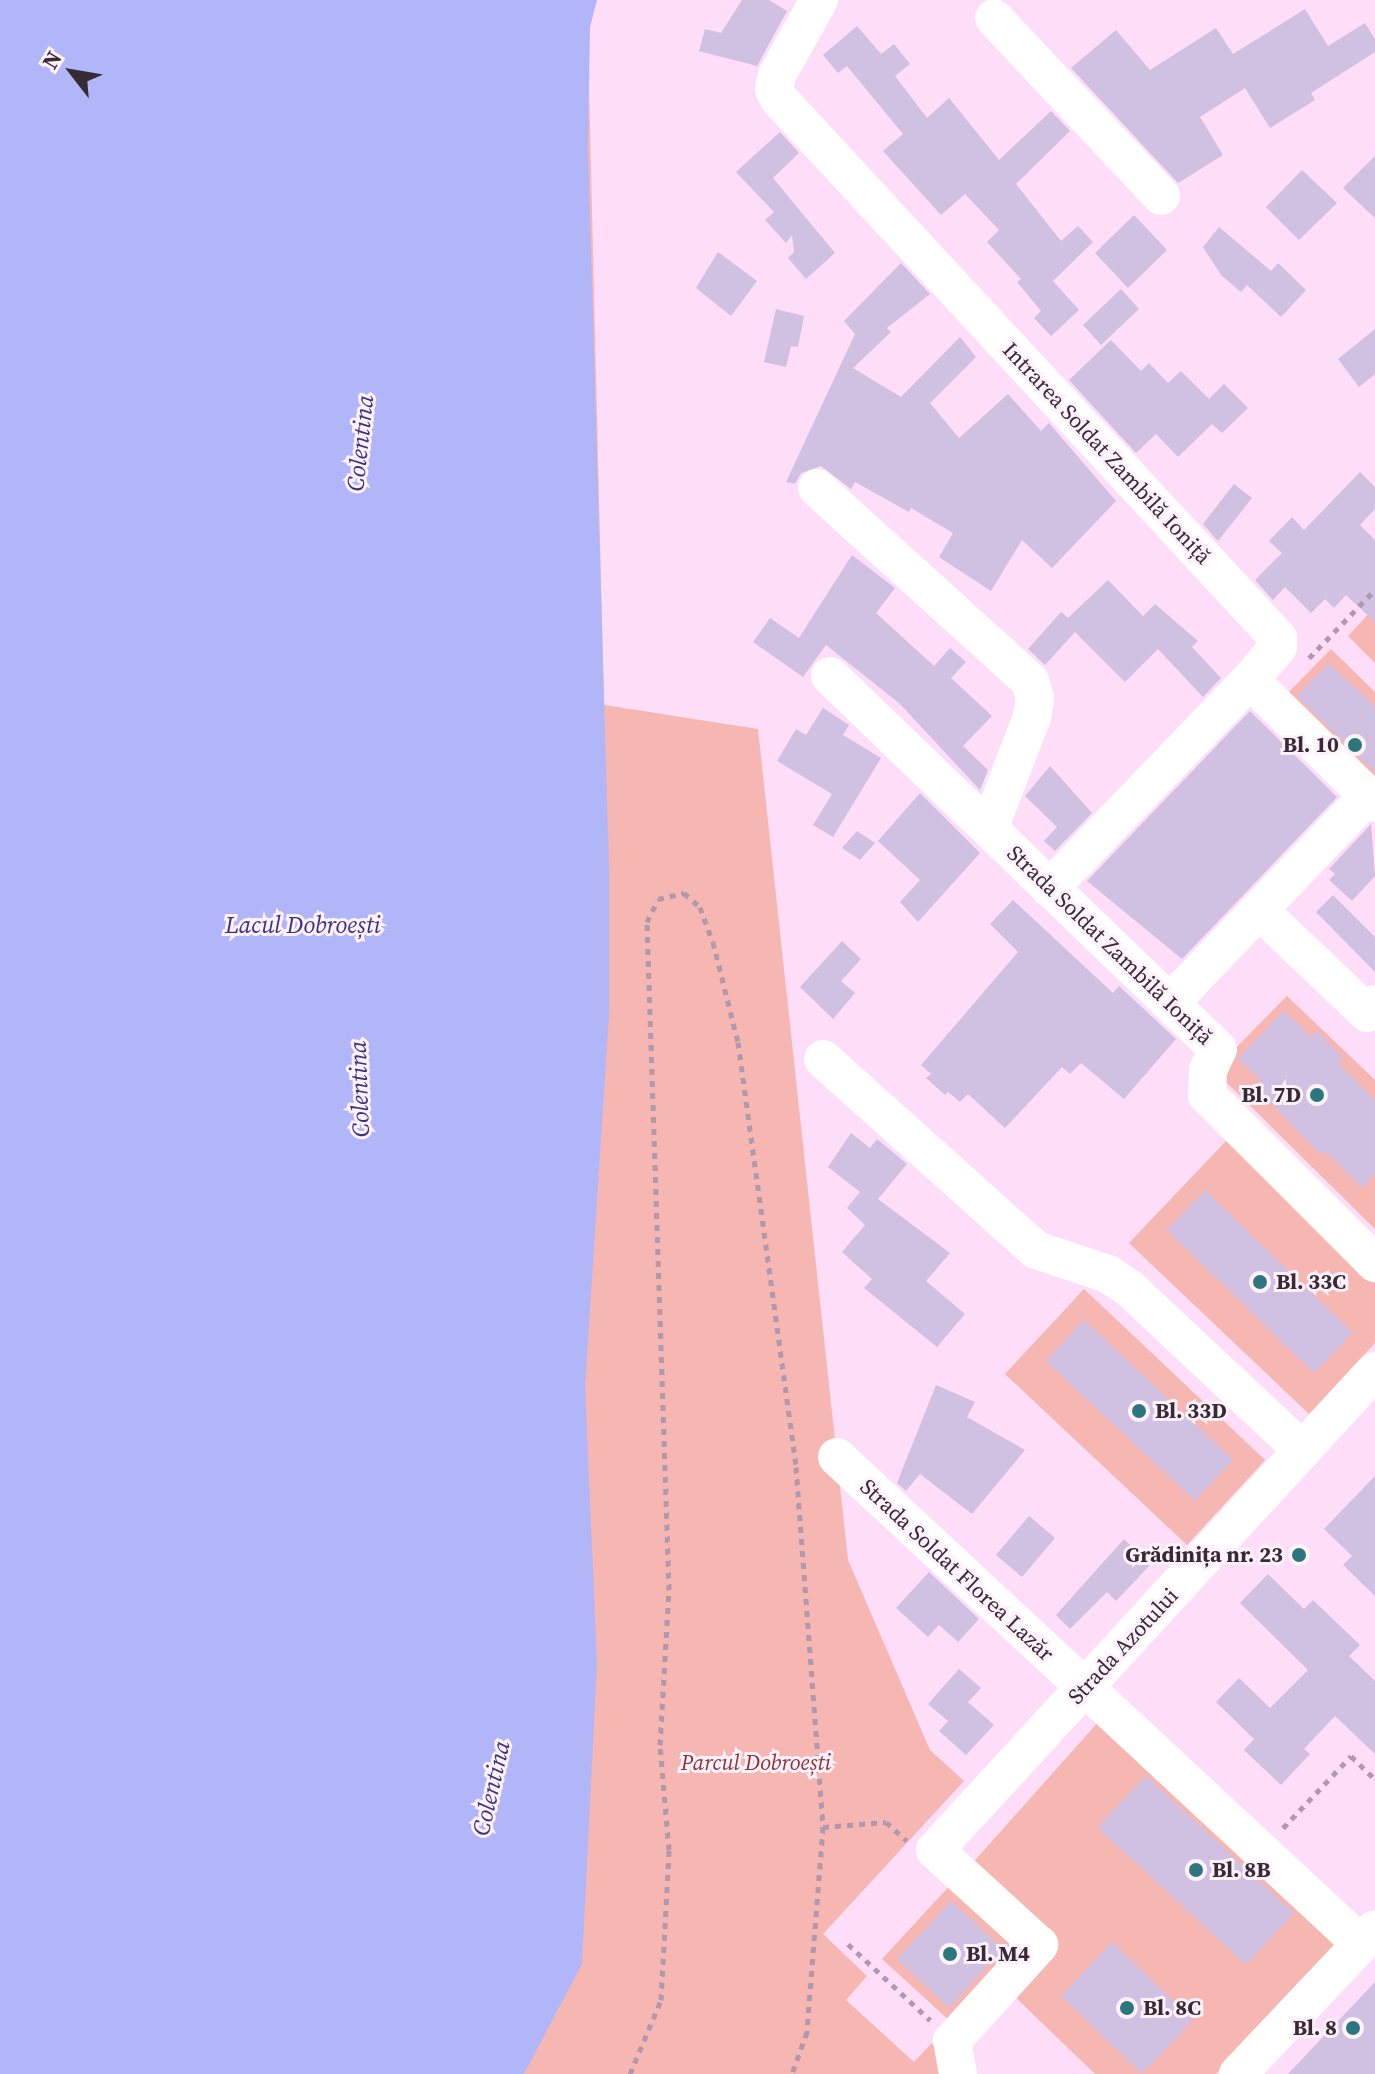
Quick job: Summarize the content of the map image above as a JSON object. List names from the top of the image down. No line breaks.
{"streets":{"street":["Intrarea Soldat Zambilă Ioniță","Strada Soldat Zambilă Ioniță","Strada Soldat Florea Lazăr","Strada Azotului"]},"crossings":[["Intrarea Soldat Zambilă Ioniță","Strada Soldat Zambilă Ioniță"],["Strada Soldat Florea Lazăr","Strada Azotului"]],"water":["Colentina","Lacul Dobroești"],"parks":["Parcul Dobroești"],"places":["Bl. 10","Bl. 7D","Bl. 33C","Bl. 33D","Grădinița nr. 23","Bl. 8B","Bl. M4","Bl. 8C","Bl. 8"],"north":"top left"}
